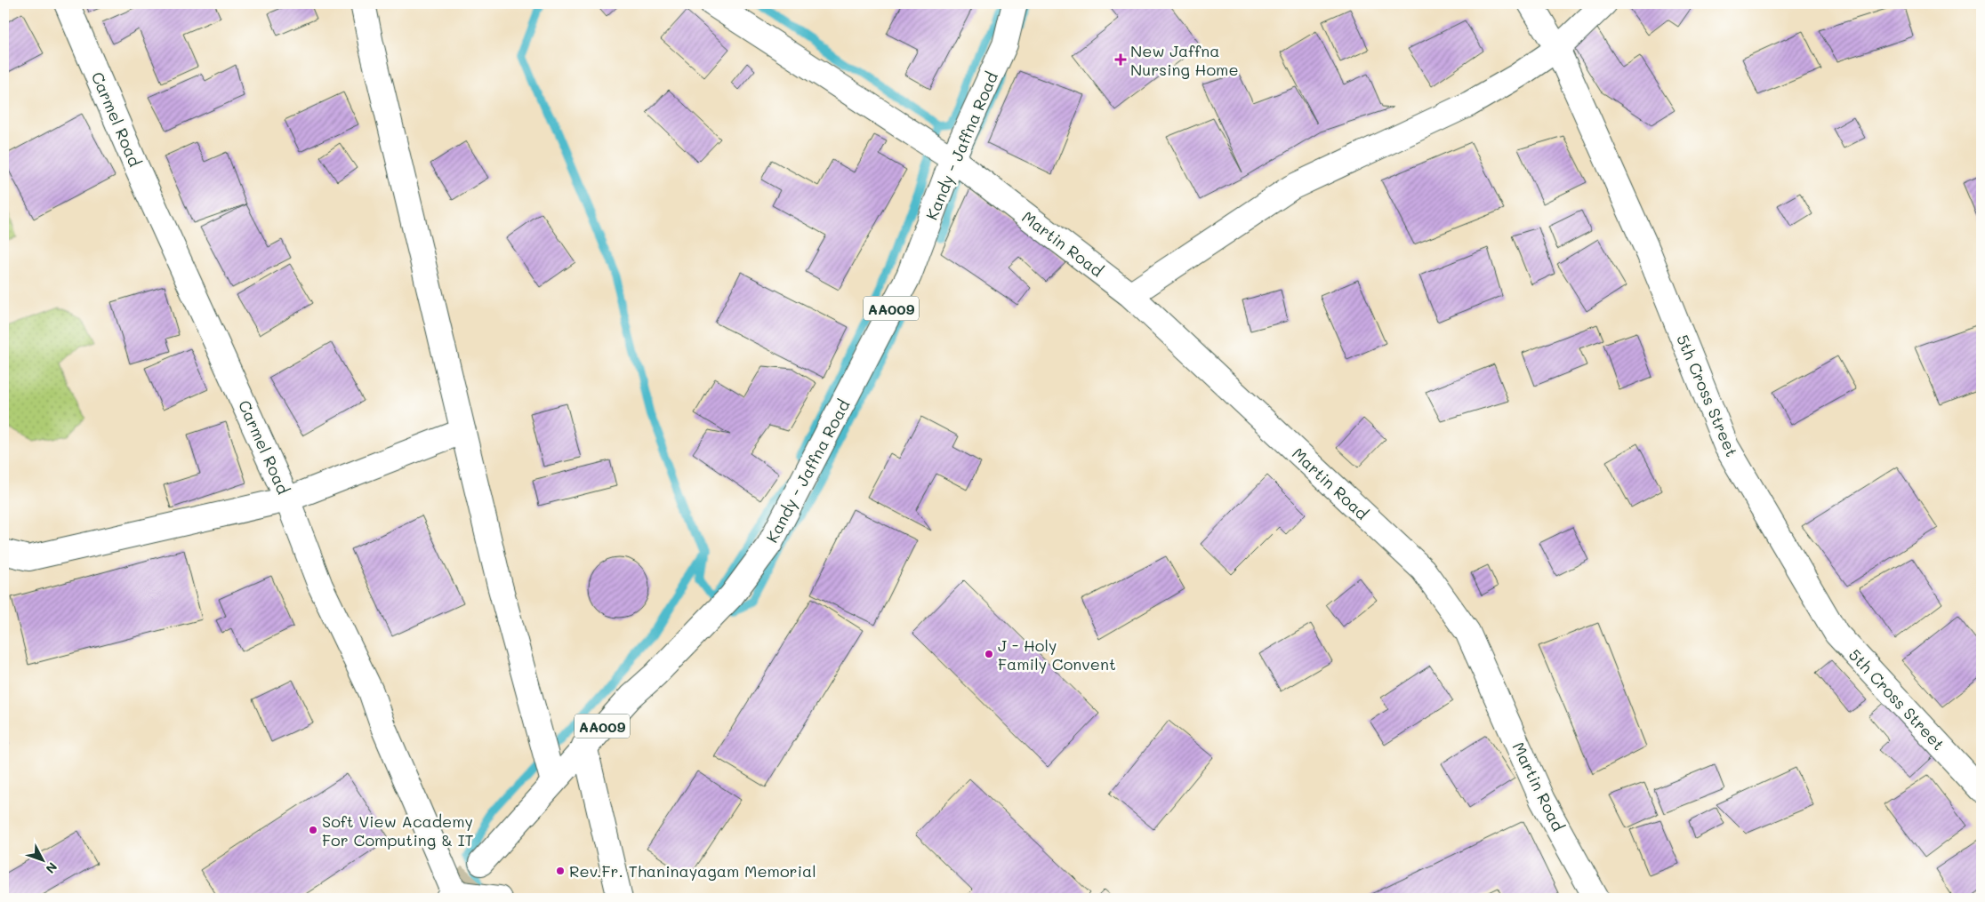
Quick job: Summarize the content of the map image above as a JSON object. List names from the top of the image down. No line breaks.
{"streets":{"main road":["Carmel Road","Kandy - Jaffna Road","Martin Road","AA009","5th Cross Street"]},"crossings":[["Kandy - Jaffna Road","Martin Road"]],"places":{"health":["New Jaffna Nursing Home"],"other":["J - Holy Family Convent","Soft View Academy For Computing & IT","Rev.Fr. Thaninayagam Memorial"]},"north":"bottom right"}
